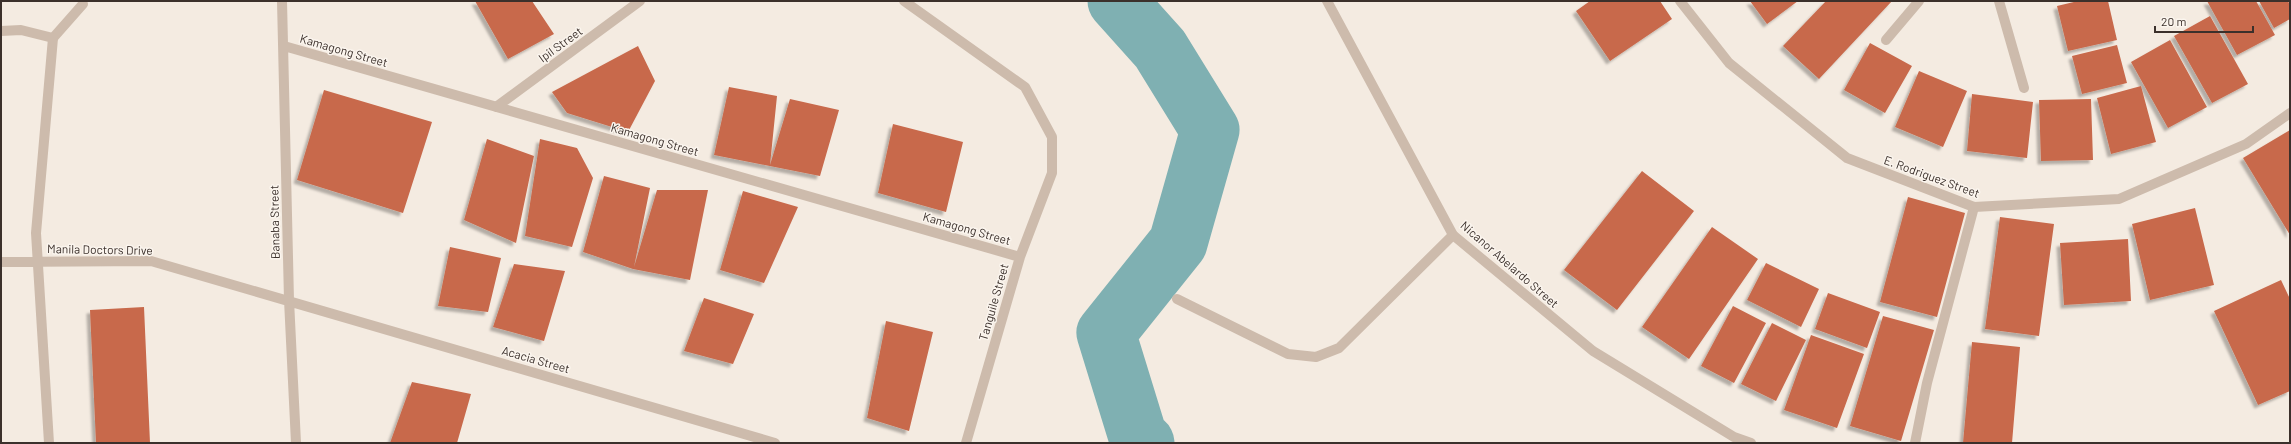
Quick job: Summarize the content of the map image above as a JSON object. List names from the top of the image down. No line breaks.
{"streets":{"street":["Ipil Street","Kamagong Street","E. Rodriguez Street","Banaba Street","Manila Doctors Drive","Nicanor Abelardo Street","Tanguile Street","Acacia Street"]},"crossings":[["Ipil Street","Kamagong Street"],["Kamagong Street","Banaba Street"],["Kamagong Street","Tanguile Street"],["Banaba Street","Manila Doctors Drive"],["Banaba Street","Acacia Street"],["Manila Doctors Drive","Acacia Street"]],"scale_bar":"20 m"}
